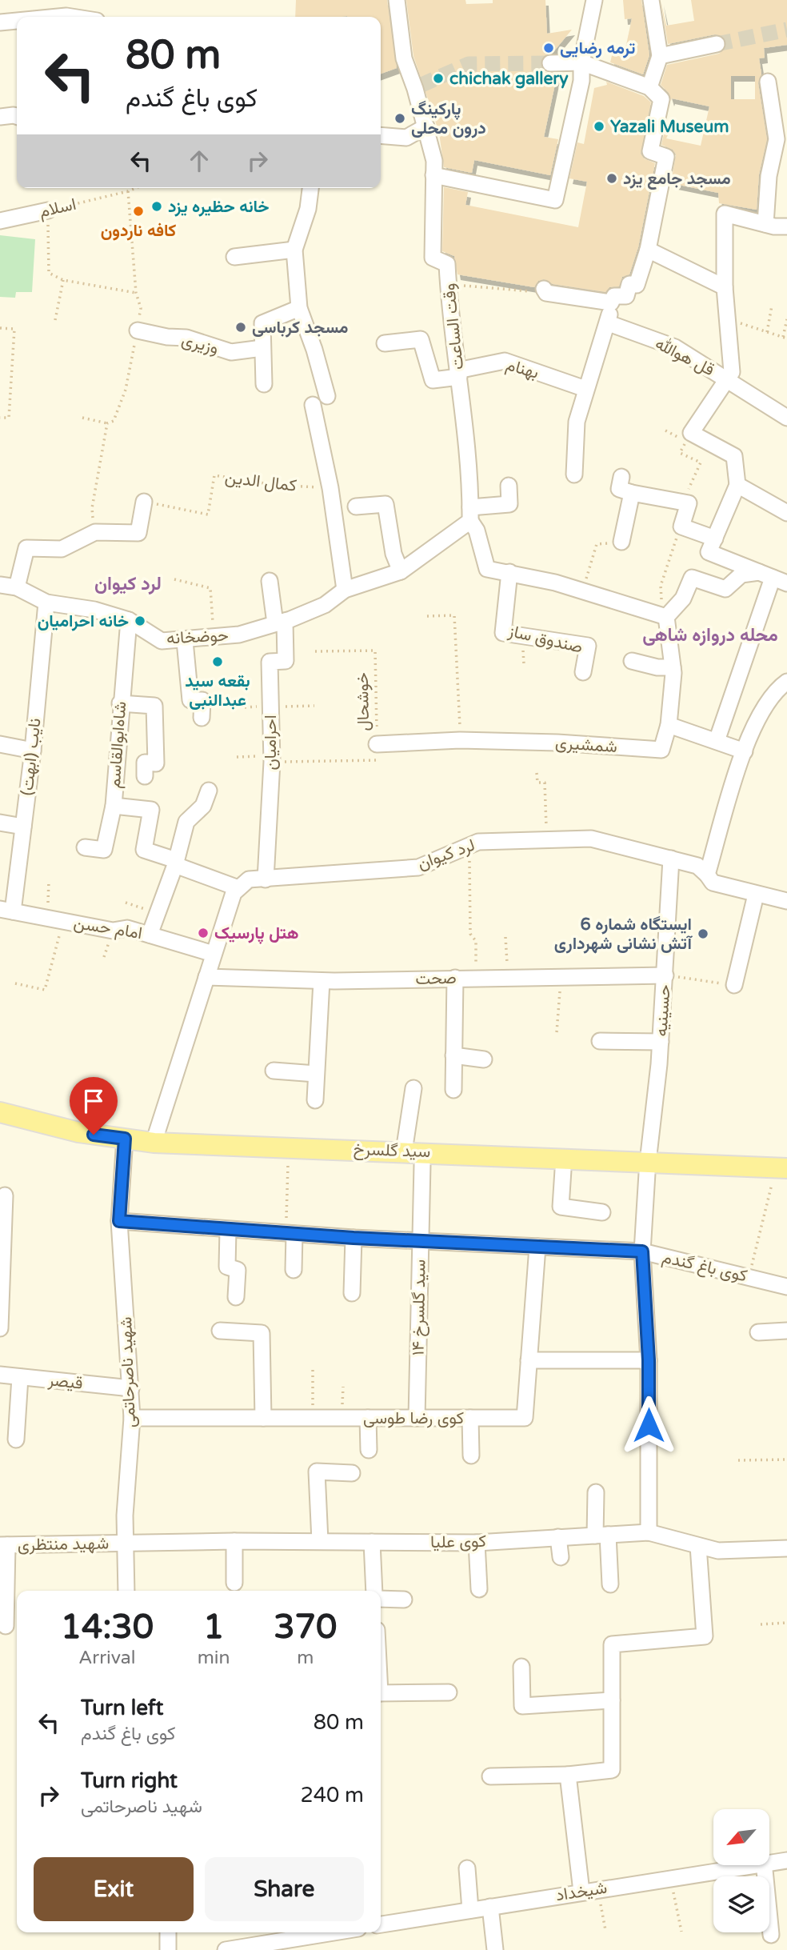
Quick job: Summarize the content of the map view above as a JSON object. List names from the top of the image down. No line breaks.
{"streets":{"main road":["سید گلسرخ"],"street":["اسلام","وقت الساعت","وزیری","قل هوالله","بهنام","حوضخانه","صندوق ساز","احرامیان","شاه‌ابوالقاسم","شمشیری","نایب (ابهت)","لرد کیوان","امام حسن","صحت","حسینیه","کوی باغ گندم","سید گلسرخ ۱۴","شهید ناصرحاتمی","قیصر","کوی رضا طوسی","کوی علیا","شهید منتظری","شیخداد"],"path":["کمال الدین","خوشحال"]},"crossings":[["وقت الساعت","بهنام"],["حوضخانه","احرامیان"],["حوضخانه","شاه‌ابوالقاسم"],["حوضخانه","نایب (ابهت)"],["خوشحال","شمشیری"],["احرامیان","لرد کیوان"],["نایب (ابهت)","امام حسن"],["لرد کیوان","حسینیه"],["صحت","حسینیه"],["حسینیه","سید گلسرخ"],["حسینیه","کوی باغ گندم"],["حسینیه","کوی علیا"],["سید گلسرخ","سید گلسرخ ۱۴"],["سید گلسرخ","شهید ناصرحاتمی"],["کوی باغ گندم","سید گلسرخ ۱۴"],["کوی باغ گندم","شهید ناصرحاتمی"],["کوی باغ گندم","کوی رضا طوسی"],["سید گلسرخ ۱۴","کوی رضا طوسی"],["شهید ناصرحاتمی","قیصر"],["شهید ناصرحاتمی","کوی رضا طوسی"],["شهید ناصرحاتمی","کوی علیا"],["شهید ناصرحاتمی","شهید منتظری"],["کوی علیا","شهید منتظری"]],"districts":["لرد کیوان","محله دروازه شاهی"],"places":["ترمه رضایی","chichak gallery","پارکینگ درون محلی","Yazali Museum","مسجد جامع یزد","خانه حظیره یزد","کافه ناردون","مسجد کرباسی","خانه احرامیان","بقعه سید عبدالنبی","هتل پارسیک","ایستگاه شماره 6 آتش نشانی شهرداری"],"north":"bottom left","page":{"turn":["80 m","کوی باغ گندم"],"eta":["14:30","Arrival","1","min","370","m"],"list":[{"name":"Turn left","note":"کوی باغ گندم","value":"80 m"},{"name":"Turn right","note":"شهید ناصرحاتمی","value":"240 m"}],"buttons":["Exit","Share"]}}
